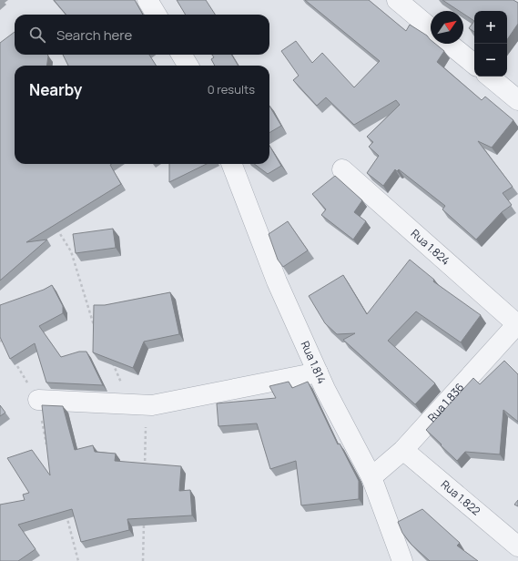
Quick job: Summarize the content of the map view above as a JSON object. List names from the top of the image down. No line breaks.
{"streets":{"street":["Rua 1.824","Rua 1.814","Rua 1.836","Rua 1.822"]},"crossings":[["Rua 1.824","Rua 1.836"],["Rua 1.814","Rua 1.836"],["Rua 1.836","Rua 1.822"]],"north":"top right","page":{"map_buttons":["+","−"],"search":"Search here","heading":["Nearby","0 results"]}}
